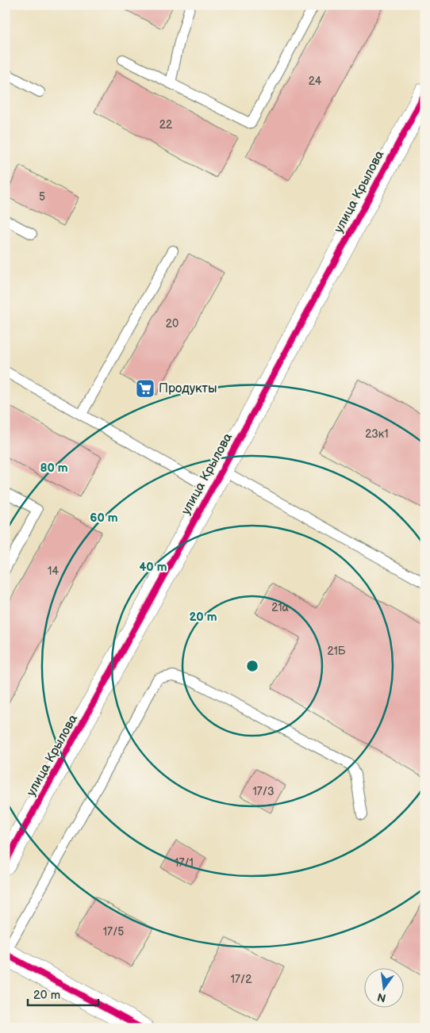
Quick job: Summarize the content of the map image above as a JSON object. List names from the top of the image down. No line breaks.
{"streets":{"street":["улица Крылова"]},"places":{"supermarket":["Продукты"]},"house_numbers":["24","22","5","20","23к1","14","21а","21Б","17/3","17/1","17/5","17/2"],"scale_bar":"20 m","north":"bottom","rings":["80 m","60 m","40 m","20 m"]}
